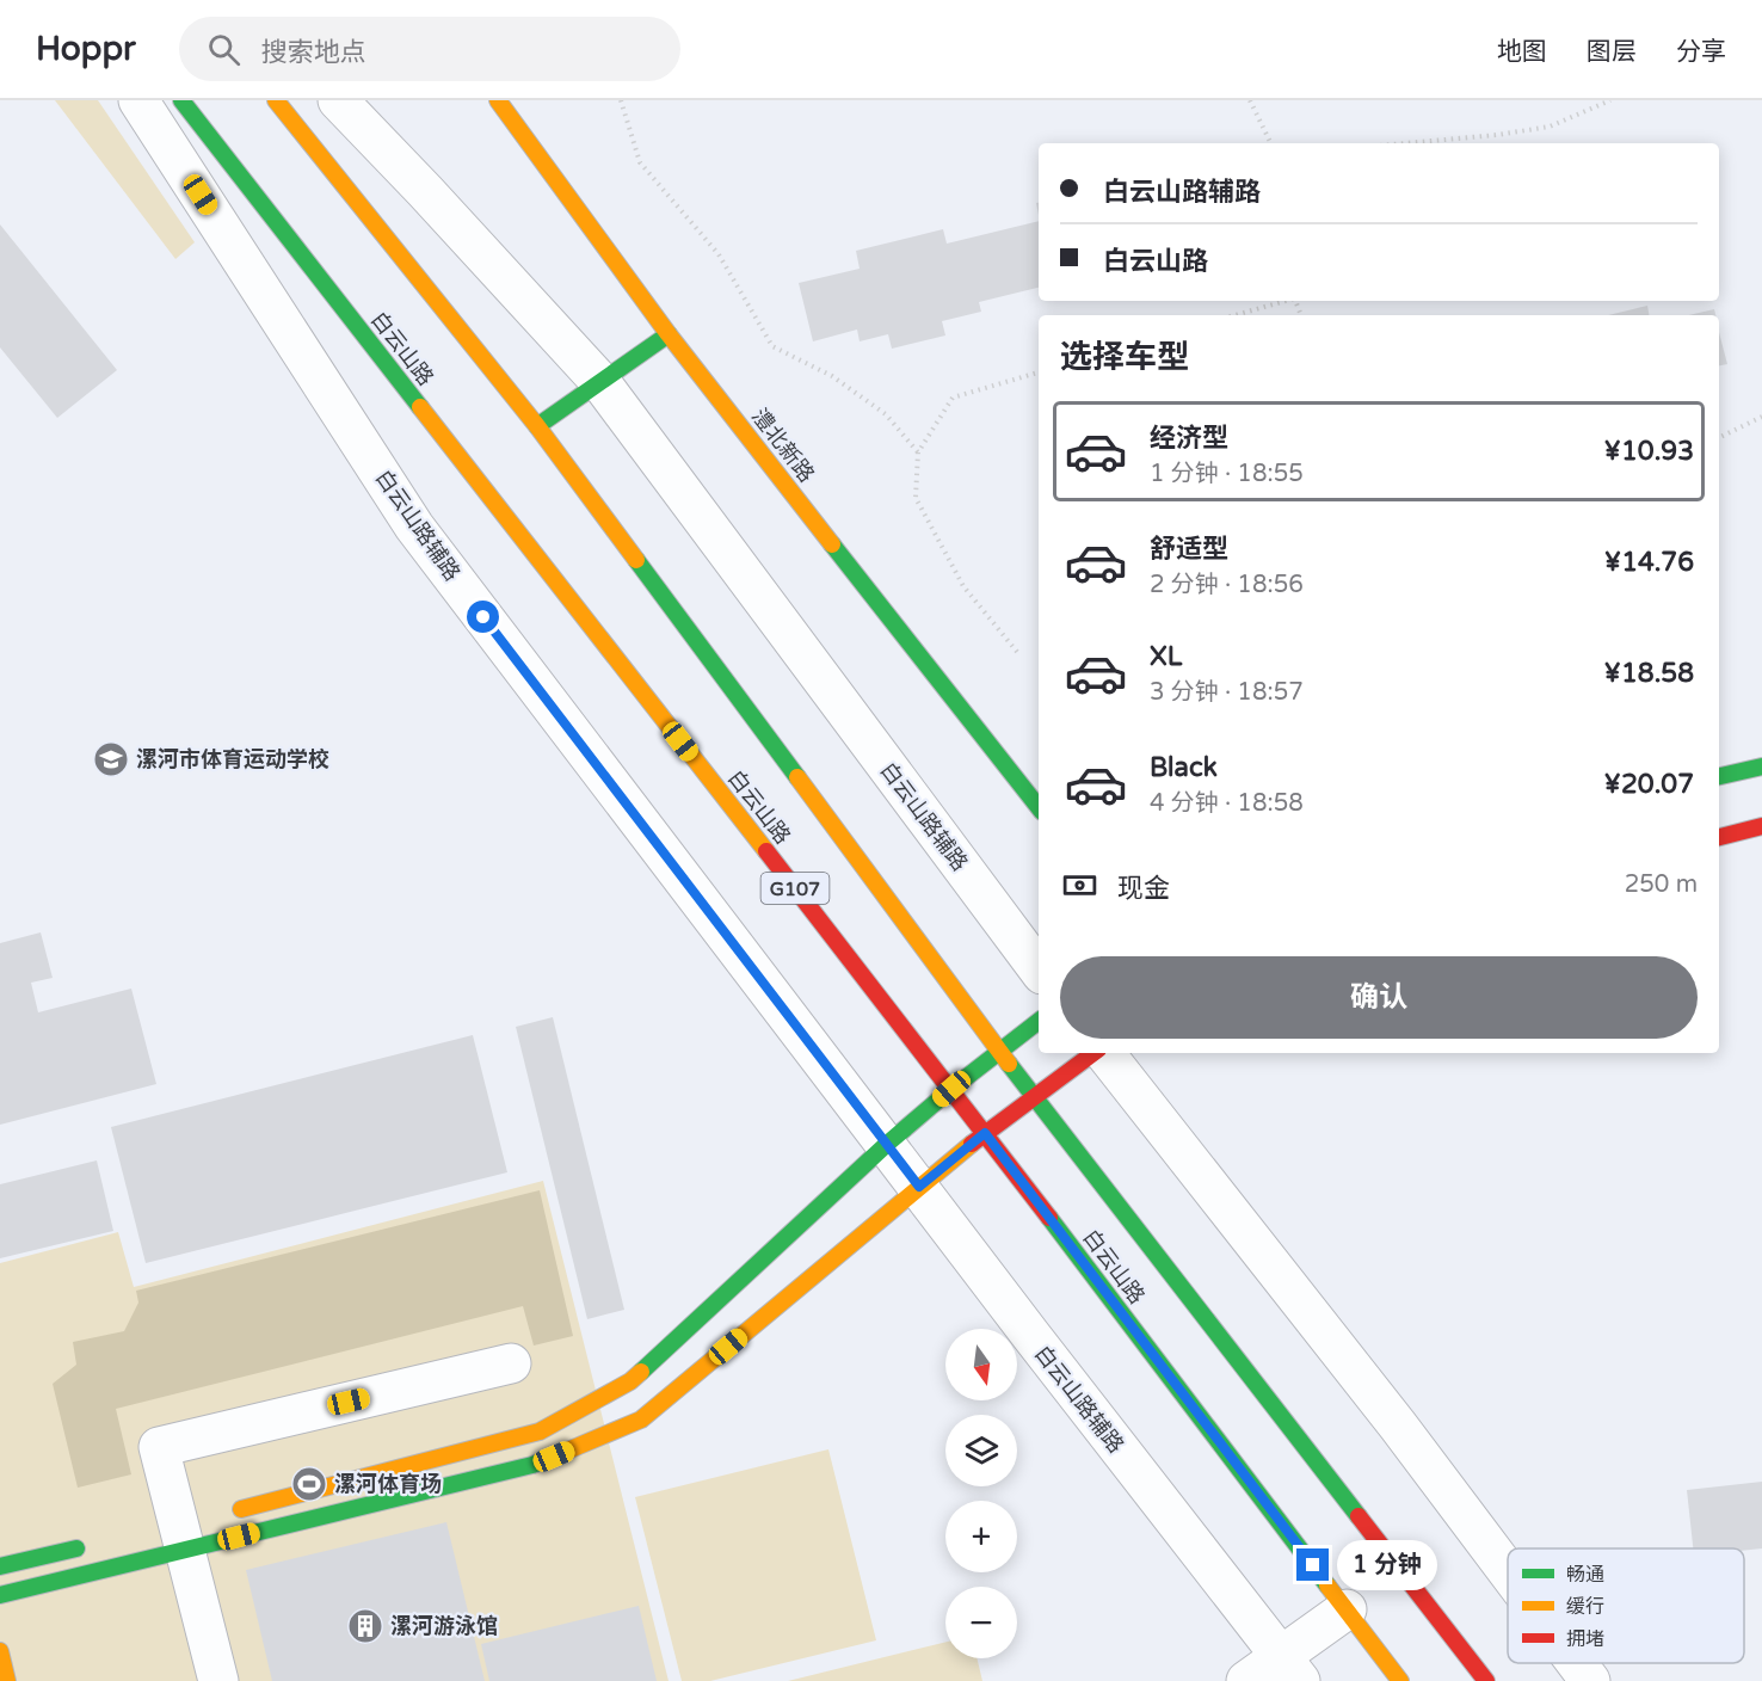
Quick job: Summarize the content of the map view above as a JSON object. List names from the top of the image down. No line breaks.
{"streets":{"main road":["白云山路","澧北新路","G107"],"street":["白云山路辅路"]},"places":{"school or university":["漯河市体育运动学校"],"sports":["漯河体育场"],"building":["漯河游泳馆"]},"legend":["畅通","缓行","拥堵"],"north":"bottom","page":{"header":"Hoppr","search":"搜索地点","nav":["地图","图层","分享"],"banner":["白云山路辅路","白云山路"],"heading":"选择车型","list":[{"name":"经济型","note":"1 分钟 · 18:55","value":"¥10.93"},{"name":"舒适型","note":"2 分钟 · 18:56","value":"¥14.76"},{"name":"XL","note":"3 分钟 · 18:57","value":"¥18.58"},{"name":"Black","note":"4 分钟 · 18:58","value":"¥20.07"}],"pay":["现金","250 m"],"buttons":"确认","map_buttons":["+","−"],"bubble":"1 分钟"}}
